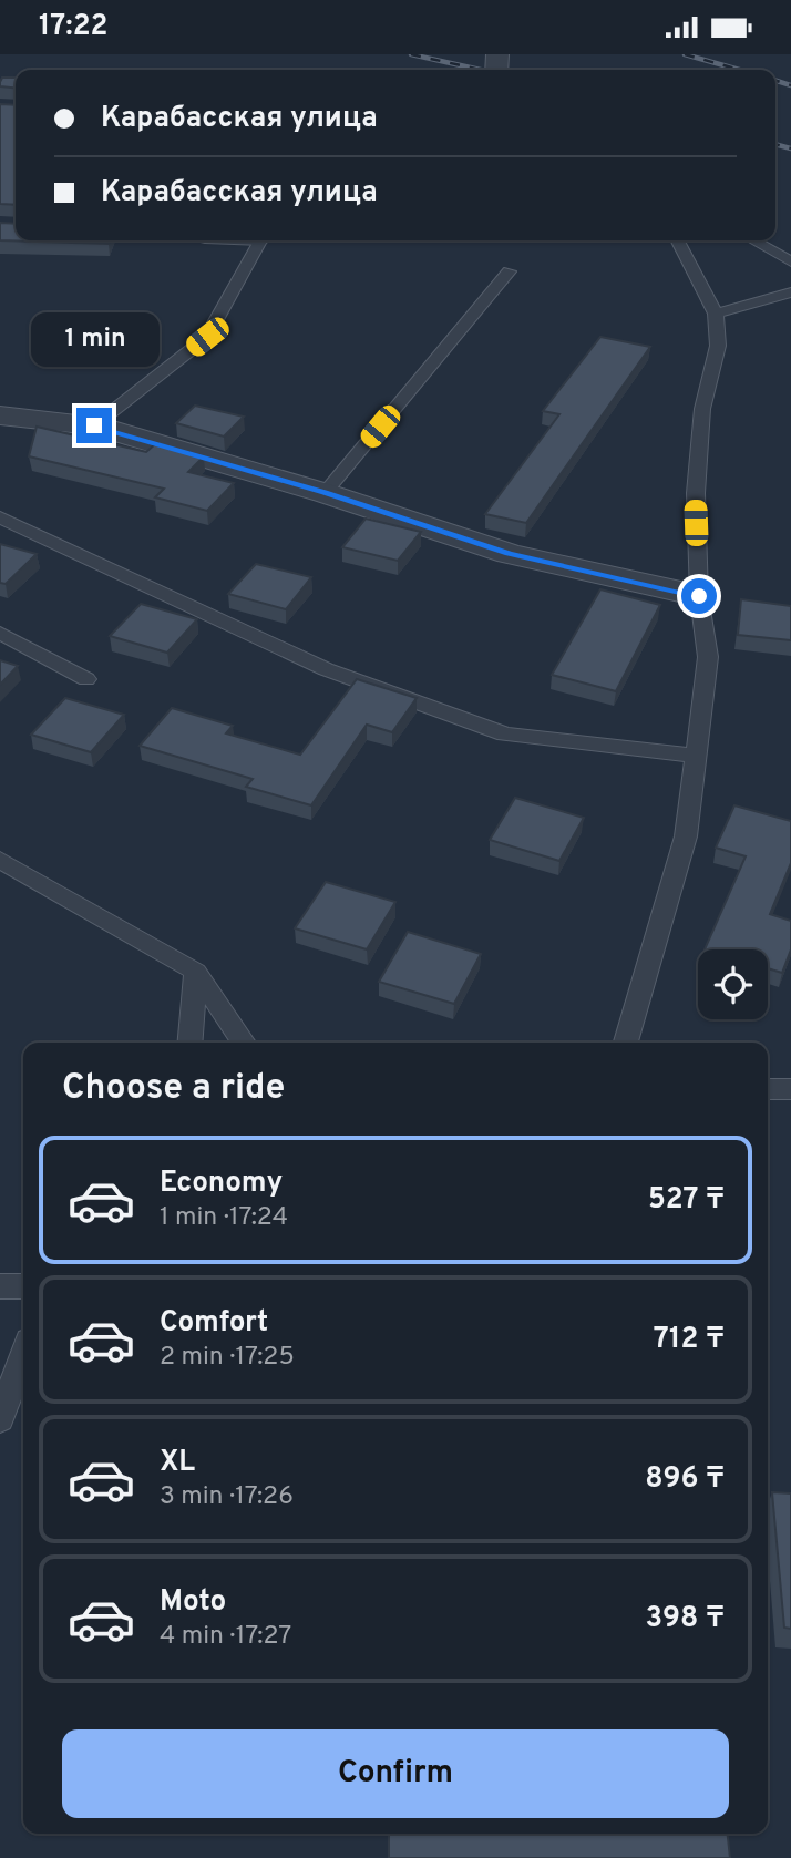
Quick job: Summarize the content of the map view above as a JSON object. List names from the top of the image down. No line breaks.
{"page":{"status":"17:22","banner":["Карабасская улица","Карабасская улица"],"bubble":"1 min","heading":"Choose a ride","list":[{"name":"Economy","note":"1 min · 17:24","value":"527 ₸"},{"name":"Comfort","note":"2 min · 17:25","value":"712 ₸"},{"name":"XL","note":"3 min · 17:26","value":"896 ₸"},{"name":"Moto","note":"4 min · 17:27","value":"398 ₸"}],"buttons":"Confirm"}}
